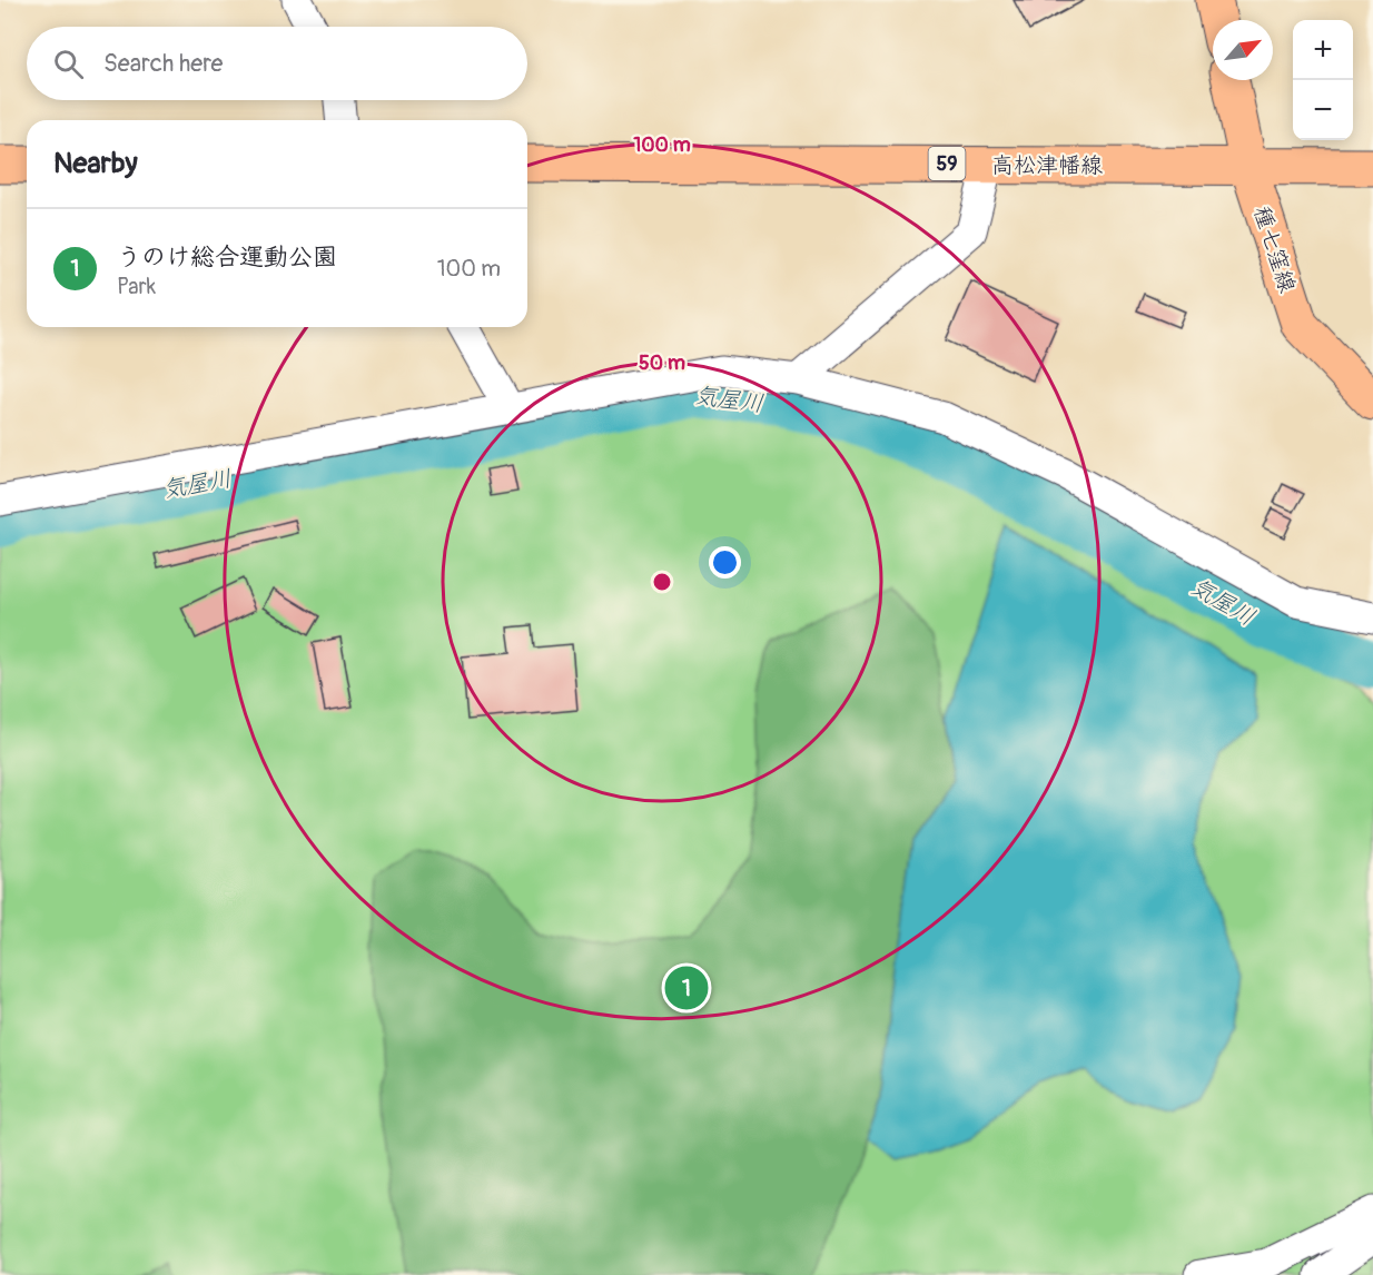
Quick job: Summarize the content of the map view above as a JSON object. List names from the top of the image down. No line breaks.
{"streets":{"main road":["59","高松津幡線","種七窪線"]},"crossings":[["高松津幡線","種七窪線"]],"water":["気屋川"],"north":"top right","page":{"map_buttons":["+","−"],"search":"Search here","heading":"Nearby","list":[{"mark":"1","name":"うのけ総合運動公園","note":"Park","value":"100 m"}],"pins":"1"},"rings":["100 m","50 m"]}
